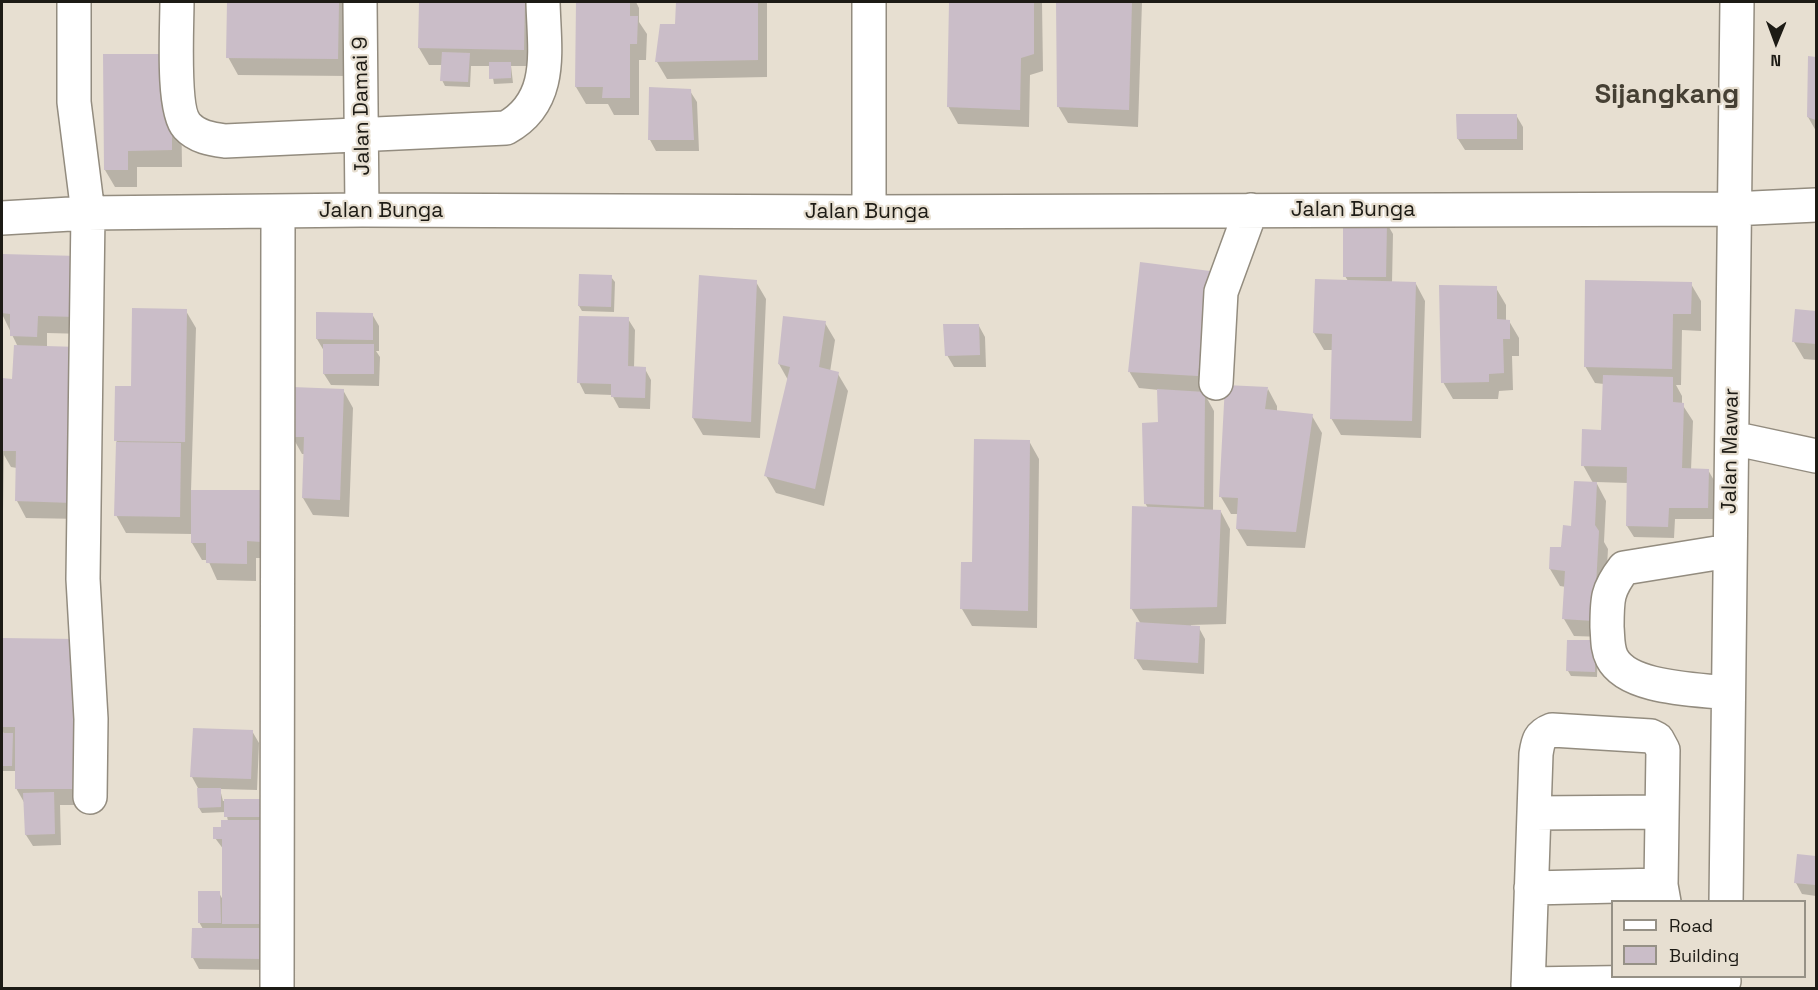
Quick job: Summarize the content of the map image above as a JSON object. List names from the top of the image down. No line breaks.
{"streets":{"street":["Jalan Damai 9","Jalan Bunga","Jalan Mawar"]},"crossings":[["Jalan Damai 9","Jalan Bunga"],["Jalan Bunga","Jalan Mawar"]],"districts":["Sijangkang"],"legend":["Road","Building"],"north":"bottom"}
